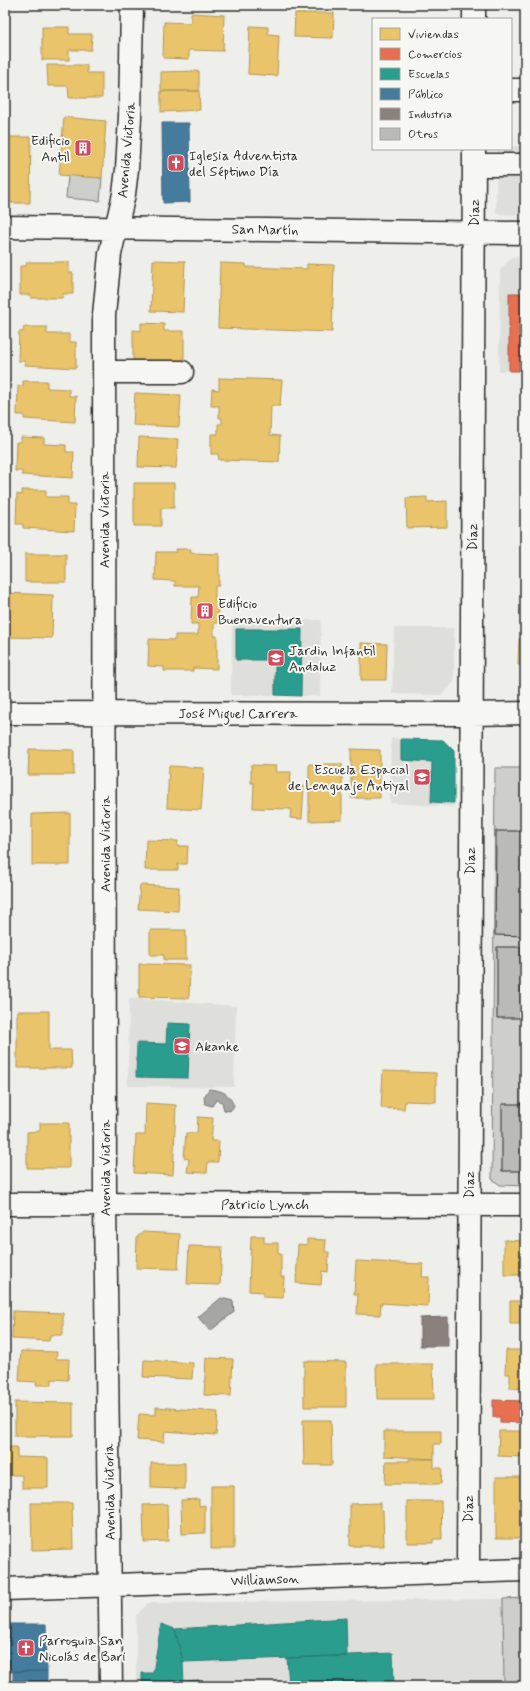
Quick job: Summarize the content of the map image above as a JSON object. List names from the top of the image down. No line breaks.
{"streets":{"street":["Avenida Victoria","Díaz","San Martín","José Miguel Carrera","Patricio Lynch","Williamson"]},"crossings":[["Avenida Victoria","San Martín"],["Avenida Victoria","José Miguel Carrera"],["Avenida Victoria","Patricio Lynch"],["Avenida Victoria","Williamson"],["Díaz","San Martín"],["Díaz","José Miguel Carrera"],["Díaz","Patricio Lynch"],["Díaz","Williamson"]],"places":{"building":["Edificio Antil","Edificio Buenaventura"],"church":["Iglesia Adventista del Séptimo Día","Parroquia San Nicolás de Bari"],"school or university":["Jardin Infantil Andaluz","Escuela Espacial de Lenguaje Antiyal","Akanke"]},"legend":["Viviendas","Comercios","Escuelas","Público","Industria","Otros"]}
